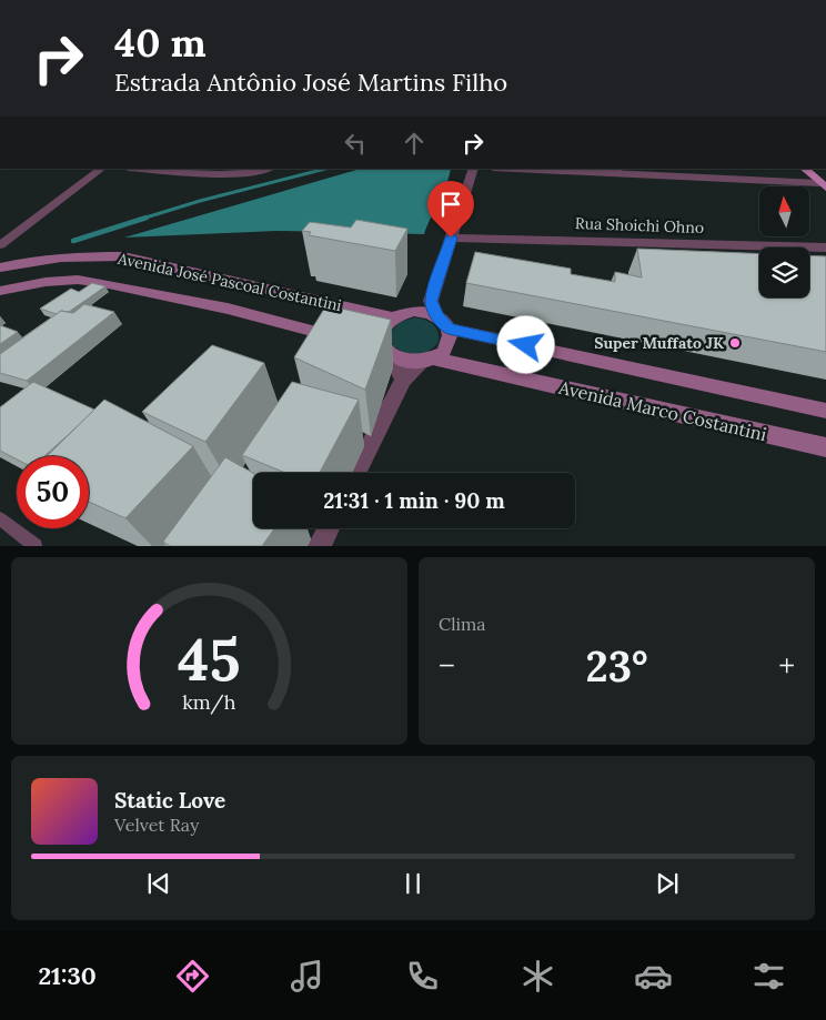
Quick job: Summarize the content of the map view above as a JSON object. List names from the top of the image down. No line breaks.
{"streets":{"main road":["Avenida José Pascoal Costantini","Avenida Marco Costantini"],"street":["Rua Shoichi Ohno"]},"crossings":[["Avenida José Pascoal Costantini","Avenida Marco Costantini"]],"places":["Super Muffato JK"],"north":"top","page":{"turn":["40 m","Estrada Antônio José Martins Filho"],"limit":"50","trip":"21:31 · 1 min · 90 m","tile":"Clima","heat":["−","23°","+"],"song":["Static Love","Velvet Ray"],"tabs":"21:30","gauge":["45","km/h"]}}
